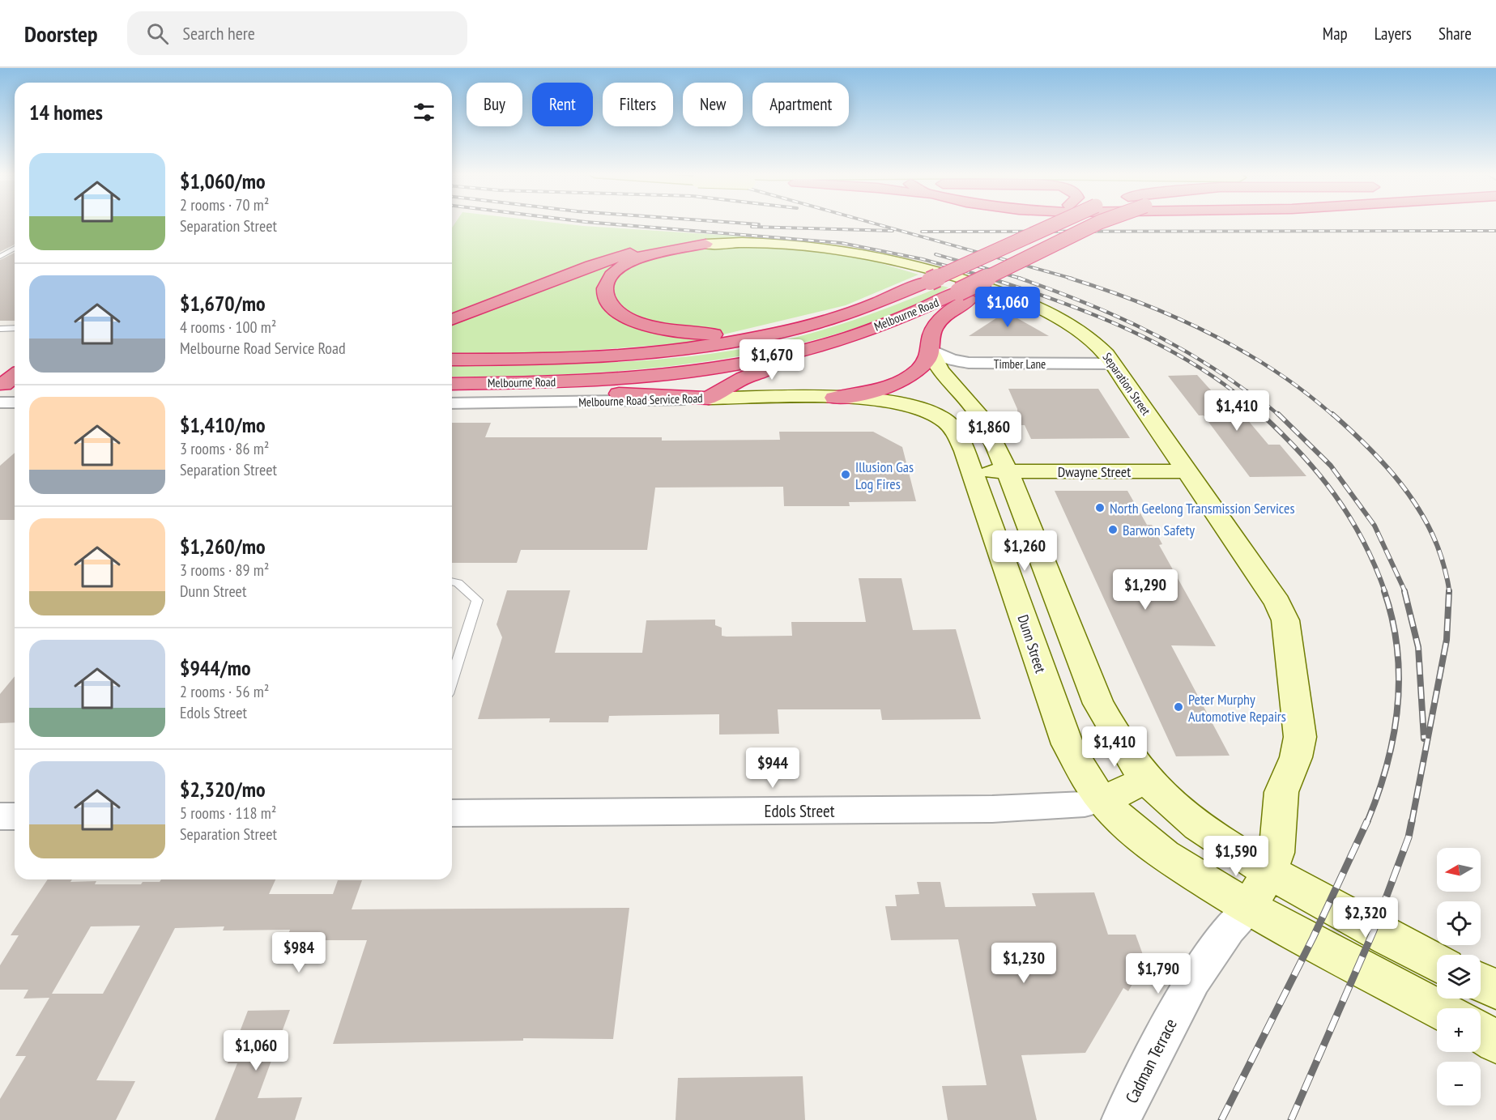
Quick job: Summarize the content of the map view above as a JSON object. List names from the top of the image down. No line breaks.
{"streets":{"highway":["Melbourne Road"],"main road":["Separation Street","Melbourne Road Service Road","Dwayne Street","Dunn Street","Edols Street"],"street":["Timber Lane","Cadman Terrace"]},"crossings":[["Timber Lane","Separation Street"],["Separation Street","Dwayne Street"],["Melbourne Road Service Road","Dunn Street"],["Dwayne Street","Dunn Street"],["Dunn Street","Edols Street"],["Dunn Street","Cadman Terrace"]],"places":["Illusion Gas Log Fires","North Geelong Transmission Services","Barwon Safety","Peter Murphy Automotive Repairs"],"north":"left","page":{"header":"Doorstep","search":"Search here","nav":["Map","Layers","Share"],"chip":["Buy","Rent","Filters","New","Apartment"],"heading":"14 homes","list":[{"name":"$1,060/mo","note":"2 rooms · 70 m² · Separation Street"},{"name":"$1,670/mo","note":"4 rooms · 100 m² · Melbourne Road Service Road"},{"name":"$1,410/mo","note":"3 rooms · 86 m² · Separation Street"},{"name":"$1,260/mo","note":"3 rooms · 89 m² · Dunn Street"},{"name":"$944/mo","note":"2 rooms · 56 m² · Edols Street"},{"name":"$2,320/mo","note":"5 rooms · 118 m² · Separation Street"}],"price":["$1,060","$1,670","$1,410","$1,860","$1,260","$1,290","$1,410","$944","$1,590","$2,320","$984","$1,230","$1,790","$1,060"],"map_buttons":["+","−"]}}
